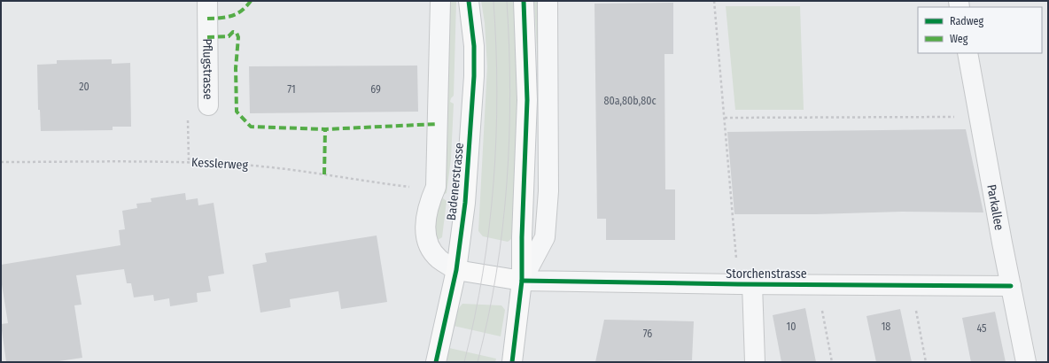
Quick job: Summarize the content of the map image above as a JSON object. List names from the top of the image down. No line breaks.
{"streets":{"main road":["Badenerstrasse"],"street":["Pflugstrasse","Parkallee","Storchenstrasse"],"path":["Kesslerweg"]},"crossings":[["Pflugstrasse","Kesslerweg"],["Parkallee","Storchenstrasse"]],"house_numbers":["20","71","69","80a,80b,80c","10","18","45","76"],"legend":["Radweg","Weg"]}
